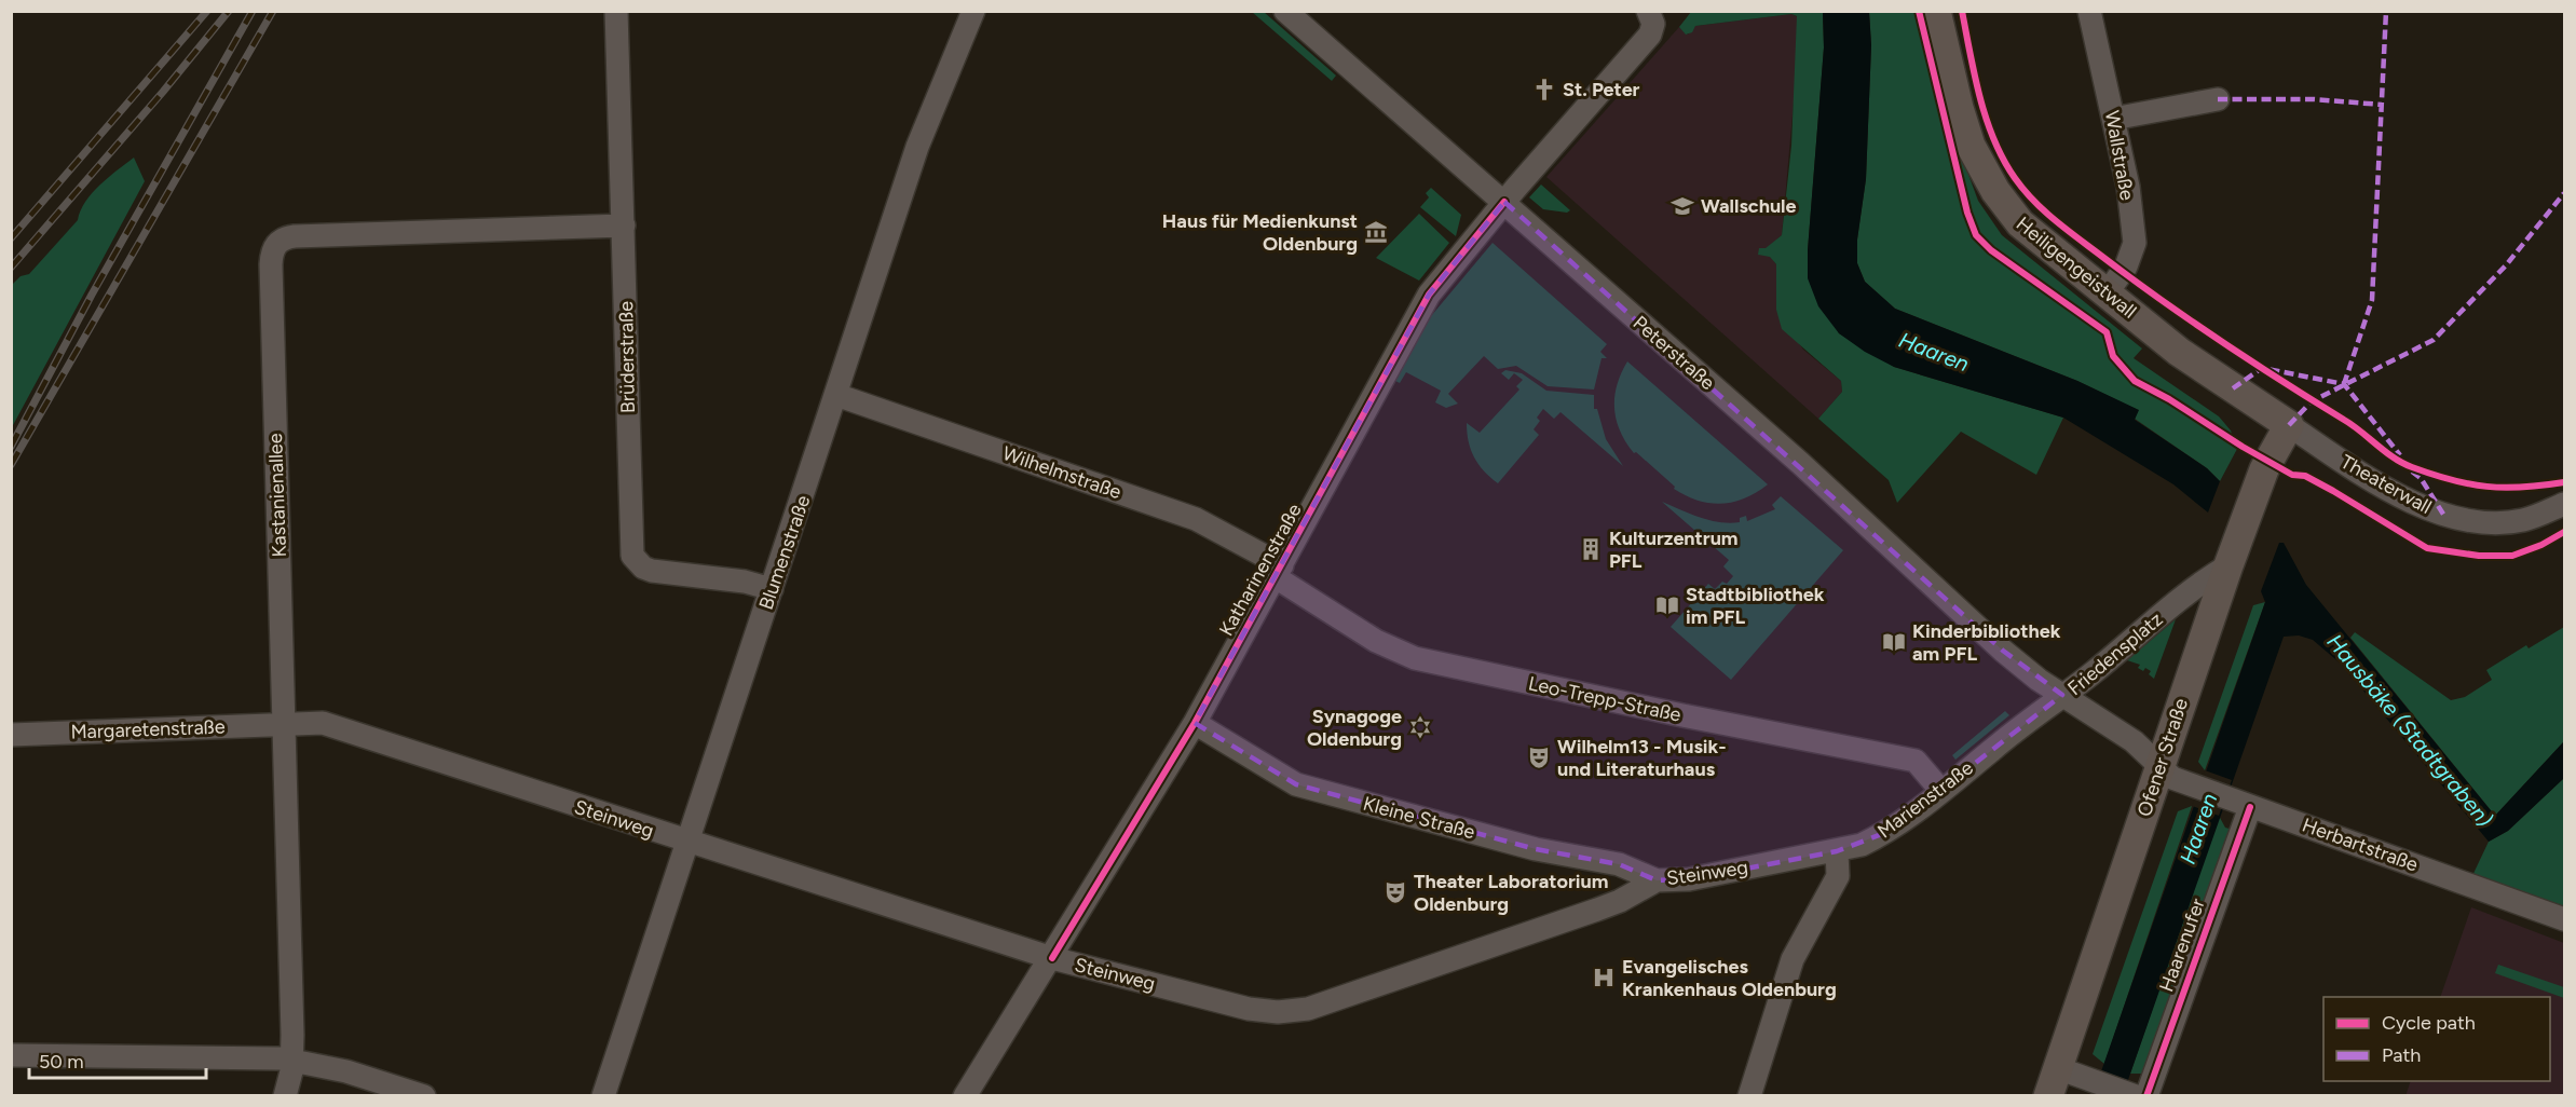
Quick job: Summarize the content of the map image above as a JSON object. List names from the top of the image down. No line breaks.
{"streets":{"main road":["Heiligengeistwall","Ofener Straße"],"street":["Wallstraße","Peterstraße","Brüderstraße","Wilhelmstraße","Theaterwall","Kastanienallee","Blumenstraße","Katharinenstraße","Friedensplatz","Leo-Trepp-Straße","Margaretenstraße","Marienstraße","Kleine Straße","Steinweg","Herbartstraße","Haarenufer"]},"crossings":[["Wallstraße","Heiligengeistwall"],["Heiligengeistwall","Theaterwall"],["Heiligengeistwall","Ofener Straße"],["Peterstraße","Katharinenstraße"],["Peterstraße","Friedensplatz"],["Peterstraße","Marienstraße"],["Brüderstraße","Kastanienallee"],["Brüderstraße","Blumenstraße"],["Wilhelmstraße","Blumenstraße"],["Wilhelmstraße","Katharinenstraße"],["Wilhelmstraße","Leo-Trepp-Straße"],["Theaterwall","Ofener Straße"],["Kastanienallee","Margaretenstraße"],["Kastanienallee","Steinweg"],["Blumenstraße","Steinweg"],["Katharinenstraße","Leo-Trepp-Straße"],["Katharinenstraße","Kleine Straße"],["Katharinenstraße","Steinweg"],["Friedensplatz","Ofener Straße"],["Friedensplatz","Marienstraße"],["Friedensplatz","Herbartstraße"],["Leo-Trepp-Straße","Marienstraße"],["Margaretenstraße","Steinweg"],["Ofener Straße","Herbartstraße"],["Marienstraße","Steinweg"],["Kleine Straße","Steinweg"],["Herbartstraße","Haarenufer"]],"water":["Haaren","Hausbäke (Stadtgraben)"],"places":{"church":["St. Peter"],"school or university":["Wallschule"],"museum":["Haus für Medienkunst Oldenburg"],"building":["Kulturzentrum PFL"],"library":["Stadtbibliothek im PFL","Kinderbibliothek am PFL"],"synagogue":["Synagoge Oldenburg"],"theatre":["Wilhelm13 - Musik- und Literaturhaus","Theater Laboratorium Oldenburg"],"hospital":["Evangelisches Krankenhaus Oldenburg"]},"legend":["Cycle path","Path"],"scale_bar":"50 m"}
